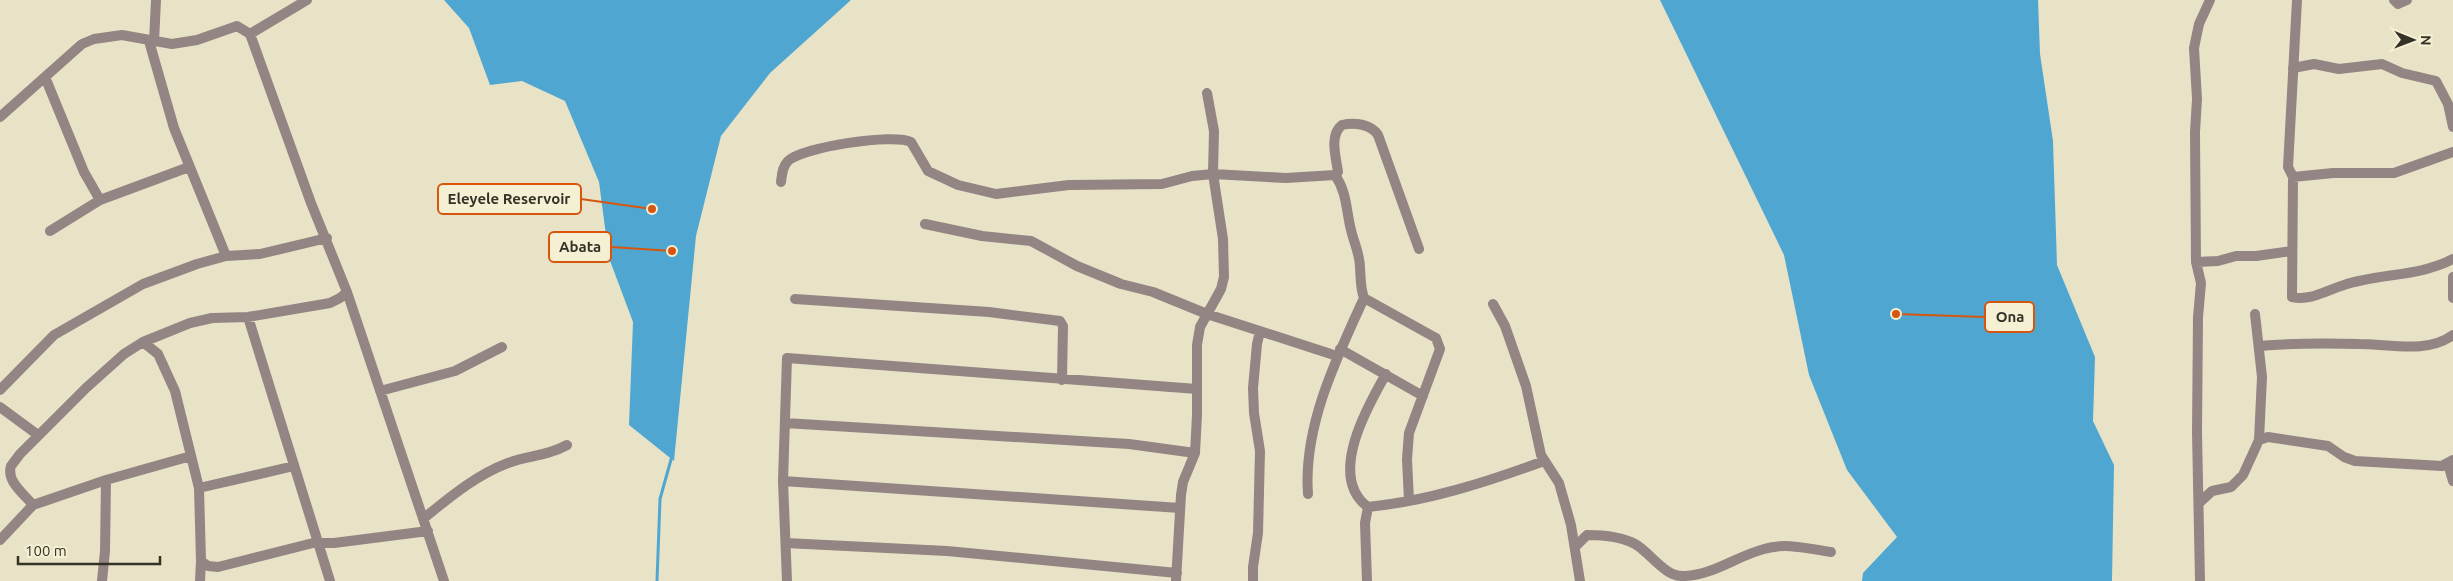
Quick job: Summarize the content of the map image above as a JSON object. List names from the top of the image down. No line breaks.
{"places":["Eleyele Reservoir","Abata","Ona"],"scale_bar":"100 m","north":"right"}
